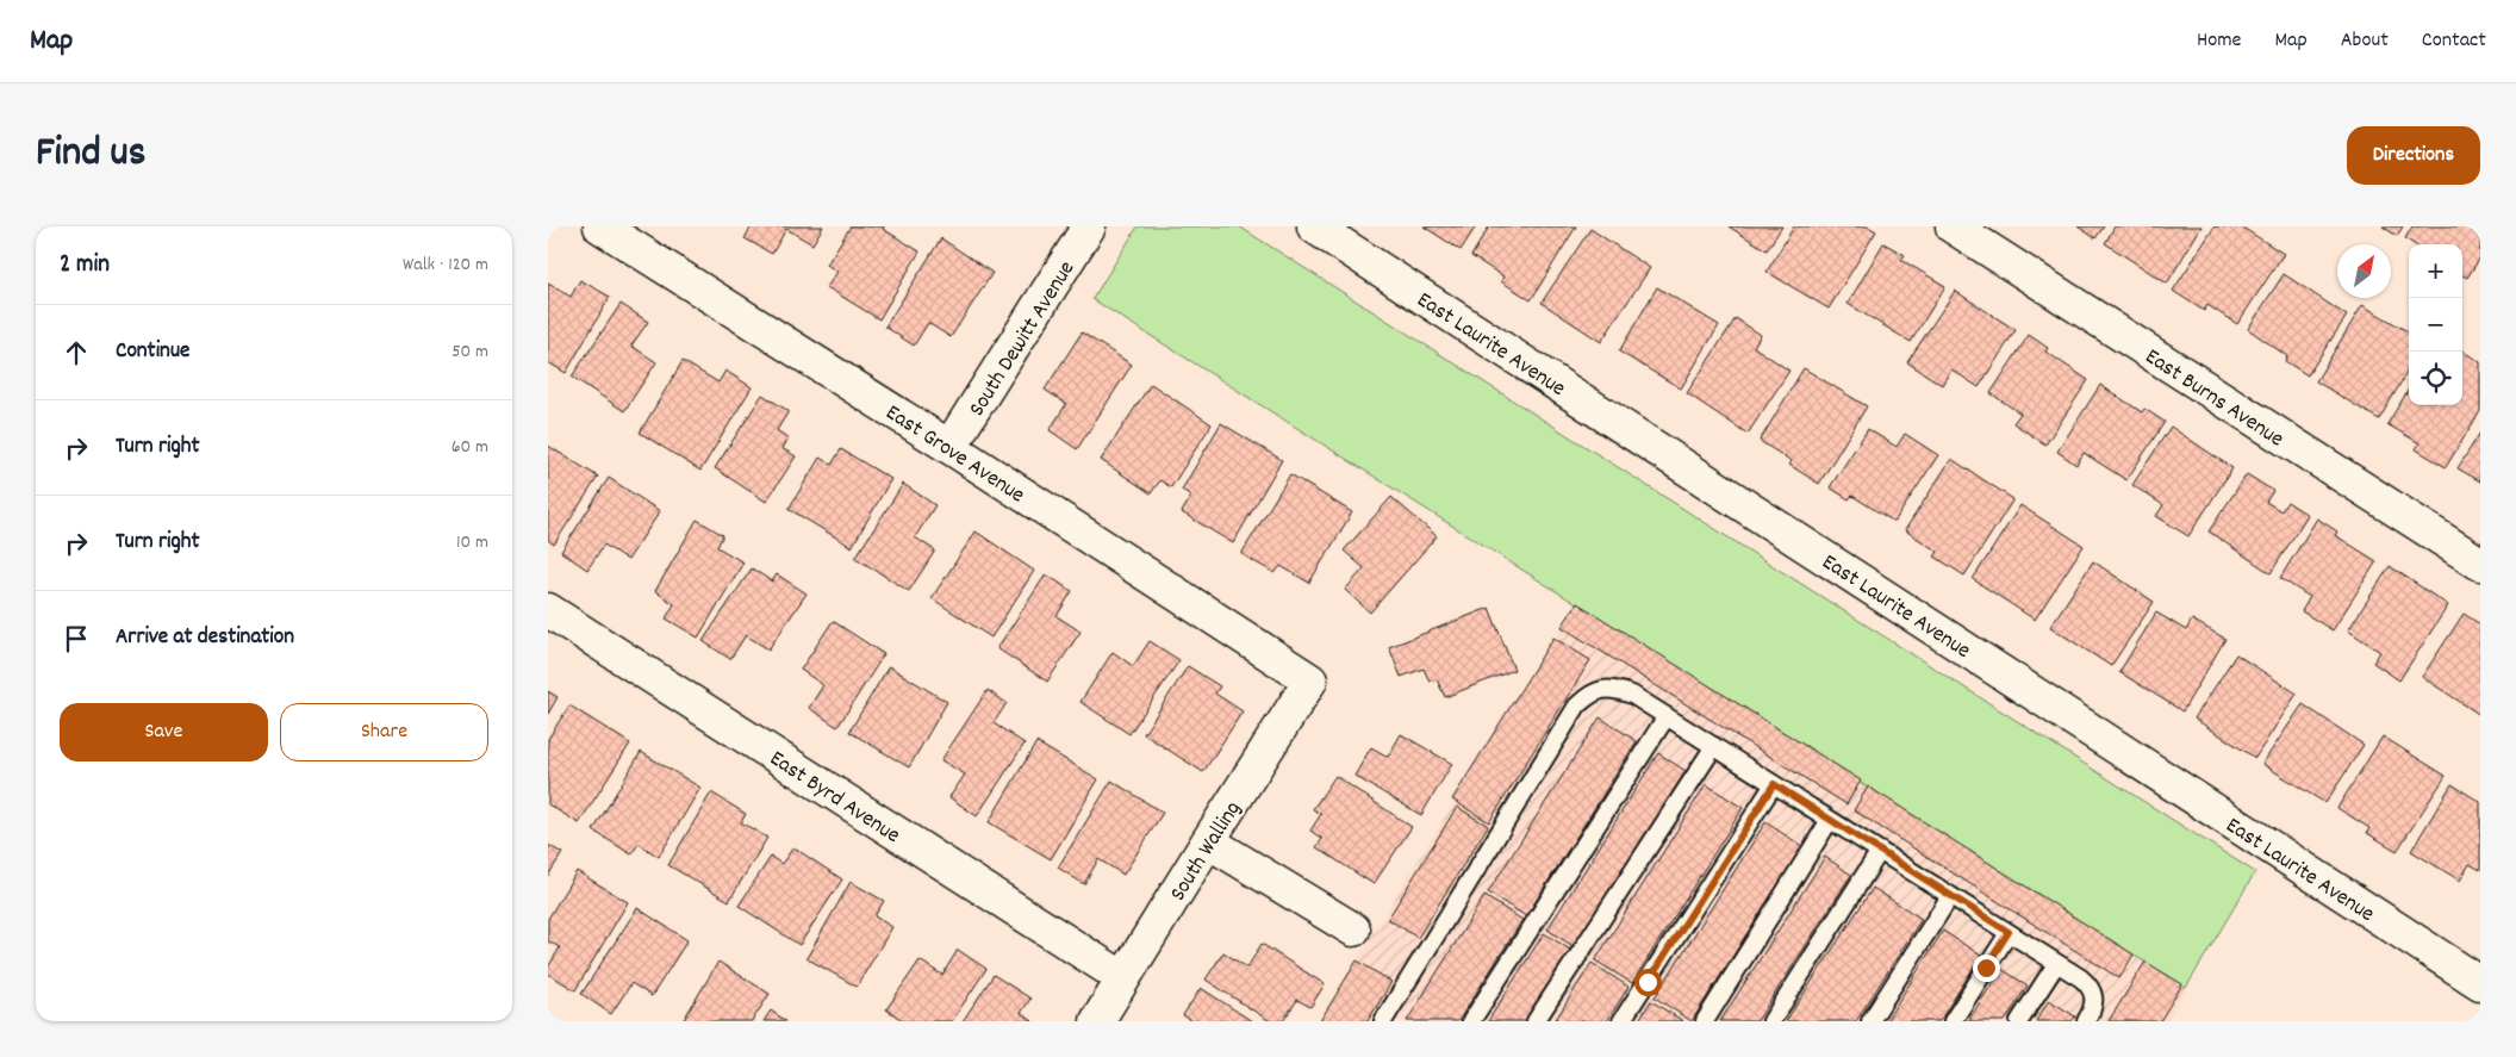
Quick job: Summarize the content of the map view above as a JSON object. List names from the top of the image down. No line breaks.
{"streets":{"street":["South Dewitt Avenue","East Laurite Avenue","East Burns Avenue","East Grove Avenue","East Byrd Avenue","South Walling"]},"crossings":[["South Dewitt Avenue","East Grove Avenue"],["East Grove Avenue","South Walling"],["East Byrd Avenue","South Walling"]],"north":"top right","page":{"header":"Map","nav":["Home","Map","About","Contact"],"title":"Find us","buttons":["Directions",["Save","Share"]],"heading":["2 min","Walk · 120 m"],"map_buttons":["+","−"],"list":[["Continue","50 m"],["Turn right","60 m"],["Turn right","10 m"],"Arrive at destination"]}}
